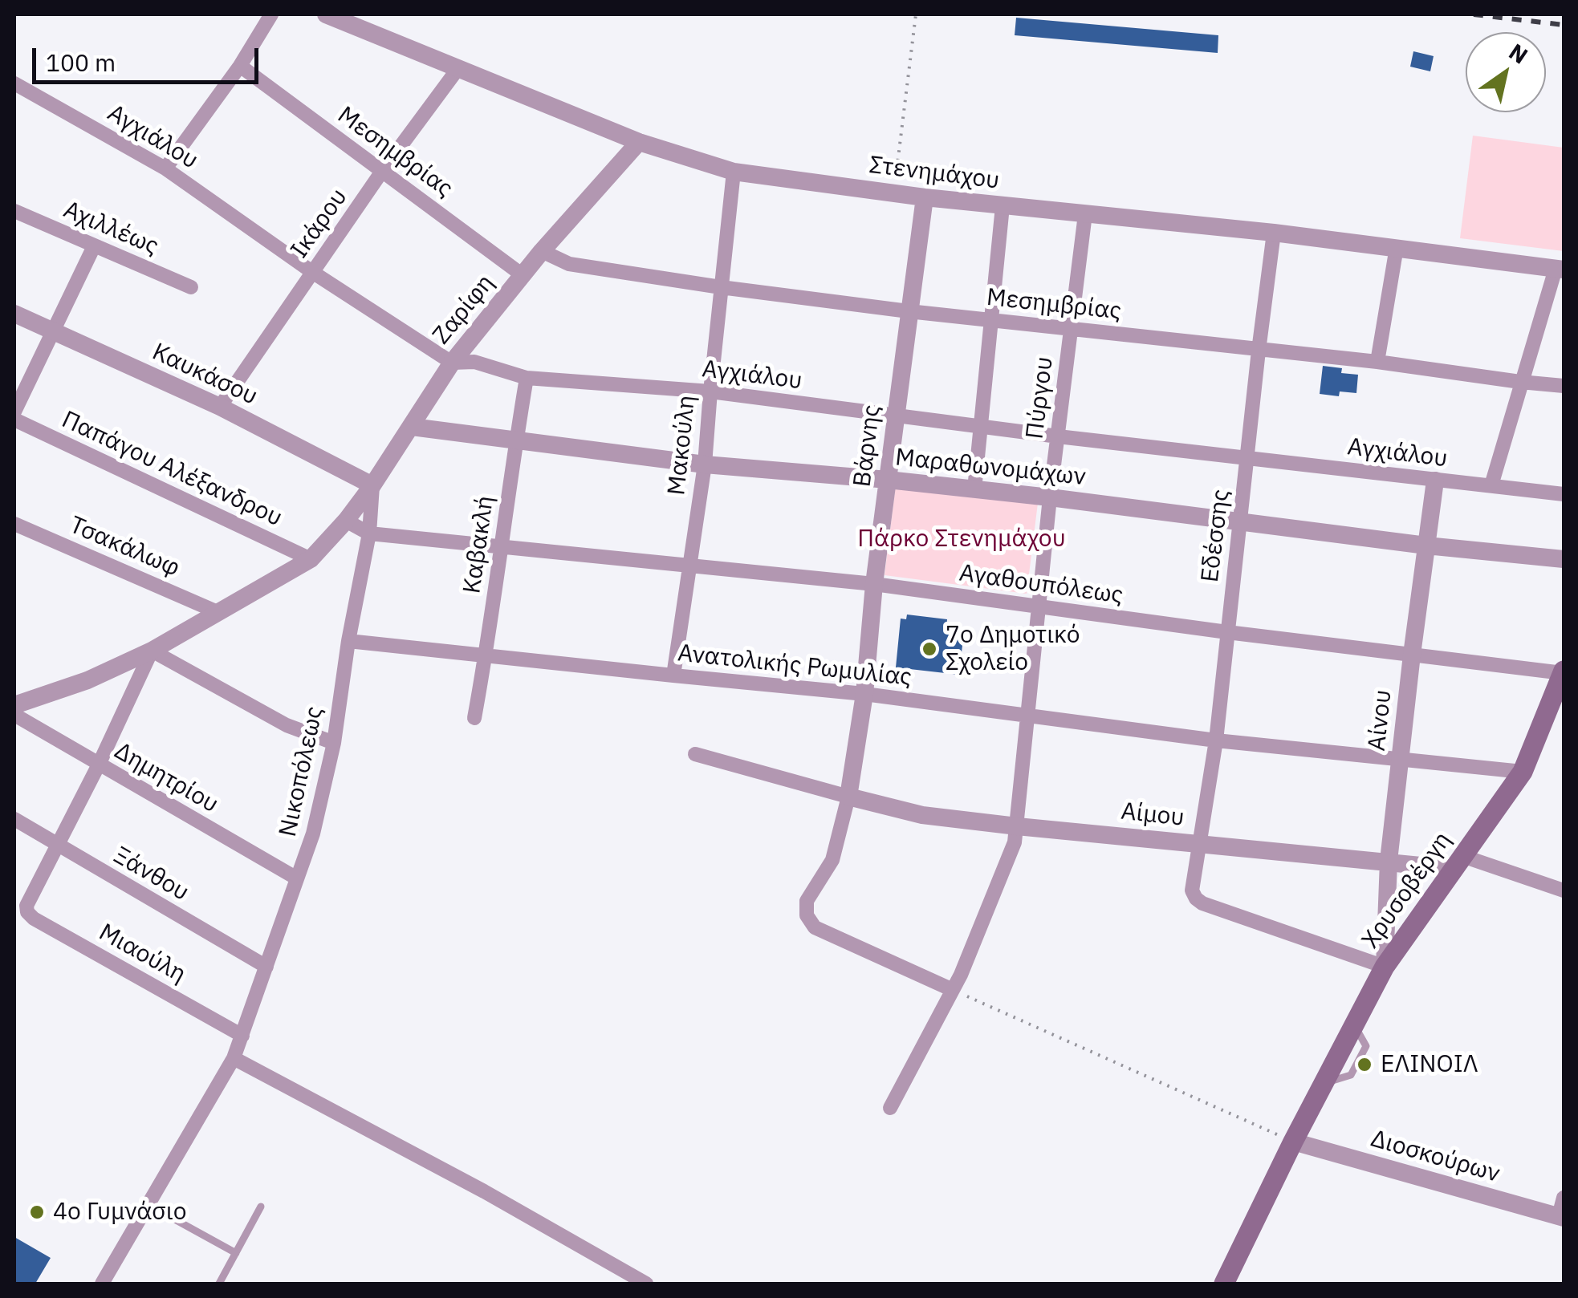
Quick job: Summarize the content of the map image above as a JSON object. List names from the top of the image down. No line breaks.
{"streets":{"main road":["Χρυσοβέργη"],"street":["Αγχιάλου","Μεσημβρίας","Στενημάχου","Ικάρου","Αχιλλέως","Ζαρίφη","Καυκάσου","Πύργου","Μακούλη","Βάρνης","Μαραθωνομάχων","Παπάγου Αλέξανδρου","Εδέσσης","Καβακλή","Τσακάλωφ","Αγαθουπόλεως","Ανατολικής Ρωμυλίας","Αίνου","Νικοπόλεως","Δημητρίου","Αίμου","Ξάνθου","Μιαούλη","Διοσκούρων"]},"crossings":[["Αγχιάλου","Ικάρου"],["Αγχιάλου","Ζαρίφη"],["Αγχιάλου","Πύργου"],["Αγχιάλου","Μακούλη"],["Αγχιάλου","Βάρνης"],["Αγχιάλου","Εδέσσης"],["Αγχιάλου","Καβακλή"],["Αγχιάλου","Αίνου"],["Μεσημβρίας","Ικάρου"],["Μεσημβρίας","Ζαρίφη"],["Μεσημβρίας","Πύργου"],["Μεσημβρίας","Μακούλη"],["Μεσημβρίας","Βάρνης"],["Μεσημβρίας","Εδέσσης"],["Στενημάχου","Ικάρου"],["Στενημάχου","Ζαρίφη"],["Στενημάχου","Πύργου"],["Στενημάχου","Μακούλη"],["Στενημάχου","Βάρνης"],["Στενημάχου","Εδέσσης"],["Ικάρου","Καυκάσου"],["Ζαρίφη","Καυκάσου"],["Ζαρίφη","Μαραθωνομάχων"],["Ζαρίφη","Παπάγου Αλέξανδρου"],["Ζαρίφη","Τσακάλωφ"],["Ζαρίφη","Νικοπόλεως"],["Καυκάσου","Νικοπόλεως"],["Πύργου","Μαραθωνομάχων"],["Πύργου","Αγαθουπόλεως"],["Πύργου","Ανατολικής Ρωμυλίας"],["Πύργου","Αίμου"],["Μακούλη","Μαραθωνομάχων"],["Μακούλη","Αγαθουπόλεως"],["Μακούλη","Ανατολικής Ρωμυλίας"],["Βάρνης","Μαραθωνομάχων"],["Βάρνης","Αγαθουπόλεως"],["Βάρνης","Ανατολικής Ρωμυλίας"],["Βάρνης","Αίμου"],["Μαραθωνομάχων","Εδέσσης"],["Μαραθωνομάχων","Καβακλή"],["Μαραθωνομάχων","Αίνου"],["Εδέσσης","Αγαθουπόλεως"],["Εδέσσης","Ανατολικής Ρωμυλίας"],["Εδέσσης","Αίνου"],["Εδέσσης","Αίμου"],["Εδέσσης","Χρυσοβέργη"],["Καβακλή","Αγαθουπόλεως"],["Καβακλή","Ανατολικής Ρωμυλίας"],["Αγαθουπόλεως","Αίνου"],["Αγαθουπόλεως","Νικοπόλεως"],["Αγαθουπόλεως","Χρυσοβέργη"],["Ανατολικής Ρωμυλίας","Αίνου"],["Ανατολικής Ρωμυλίας","Νικοπόλεως"],["Ανατολικής Ρωμυλίας","Χρυσοβέργη"],["Αίνου","Αίμου"],["Αίνου","Χρυσοβέργη"],["Νικοπόλεως","Δημητρίου"],["Νικοπόλεως","Ξάνθου"],["Νικοπόλεως","Μιαούλη"],["Αίμου","Χρυσοβέργη"],["Ξάνθου","Μιαούλη"],["Χρυσοβέργη","Διοσκούρων"]],"parks":["Πάρκο Στενημάχου"],"places":["7ο Δημοτικό Σχολείο","ΕΛΙΝΟΙΛ","4o Γυμνάσιο"],"scale_bar":"100 m","north":"top right"}
